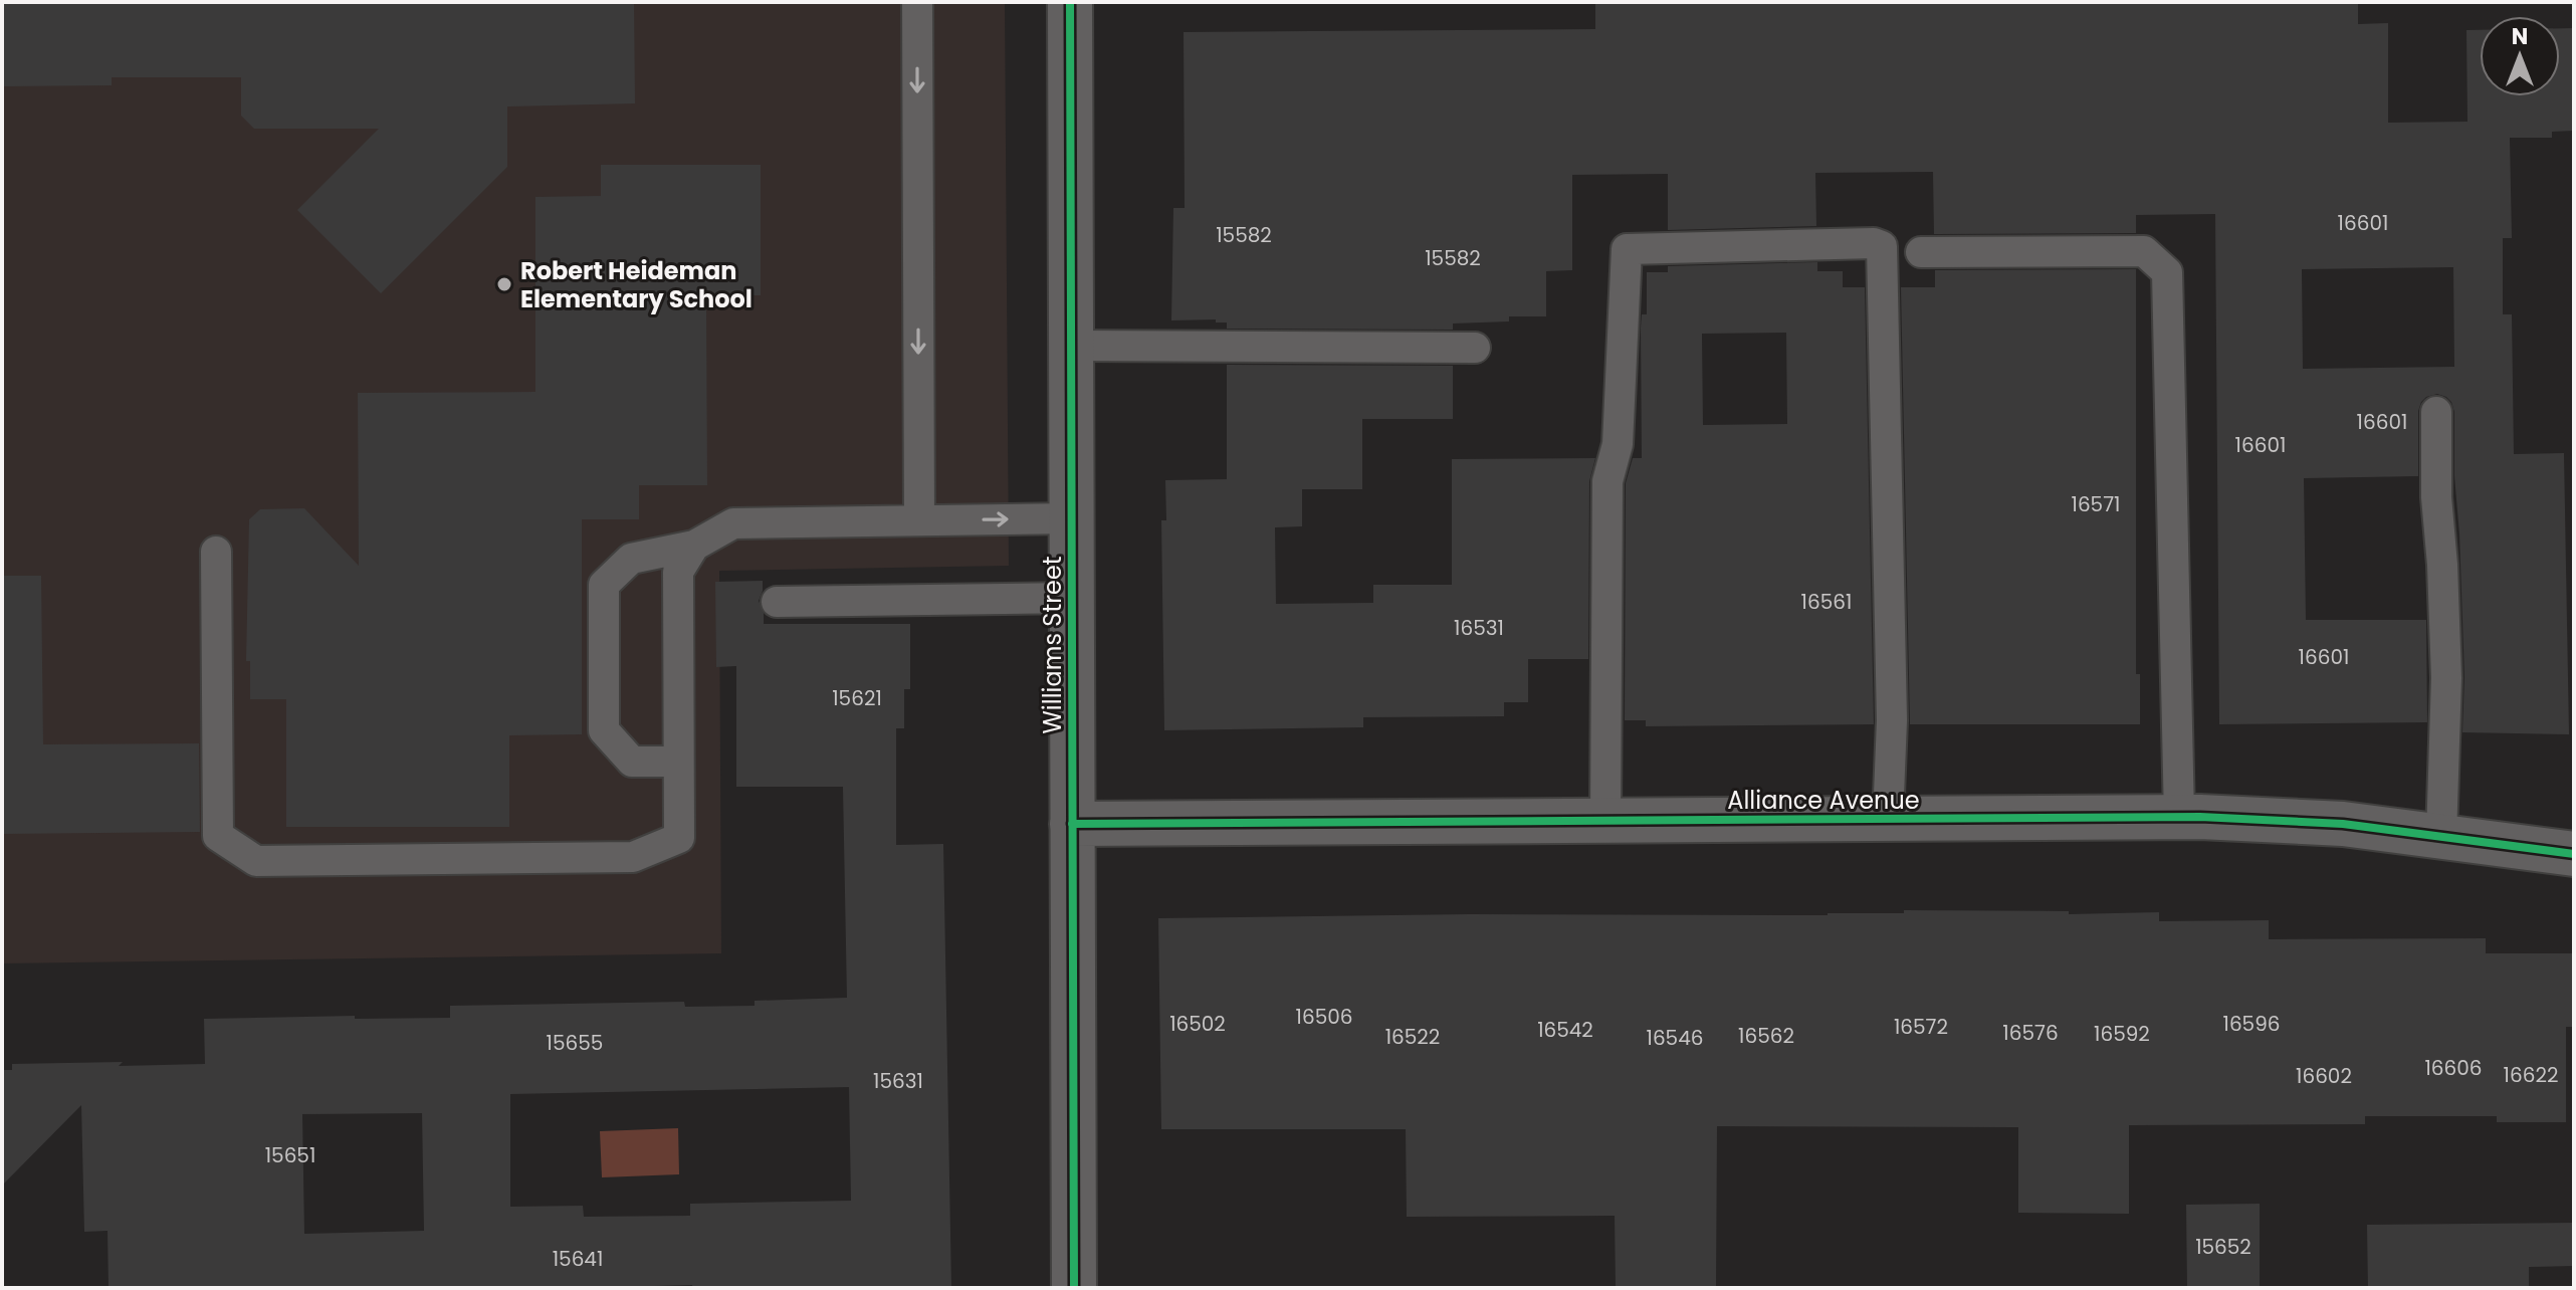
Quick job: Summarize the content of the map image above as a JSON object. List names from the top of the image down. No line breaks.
{"streets":{"street":["Williams Street","Alliance Avenue"]},"crossings":[["Williams Street","Alliance Avenue"]],"places":["Robert Heideman Elementary School"],"house_numbers":["16601","15582","15582","16601","16601","16571","16561","16531","16601","15621","16506","16502","16596","16572","16542","16576","16592","16562","16522","16546","15655","16606","16622","16602","15631","15651","15652","15641"],"north":"top"}
